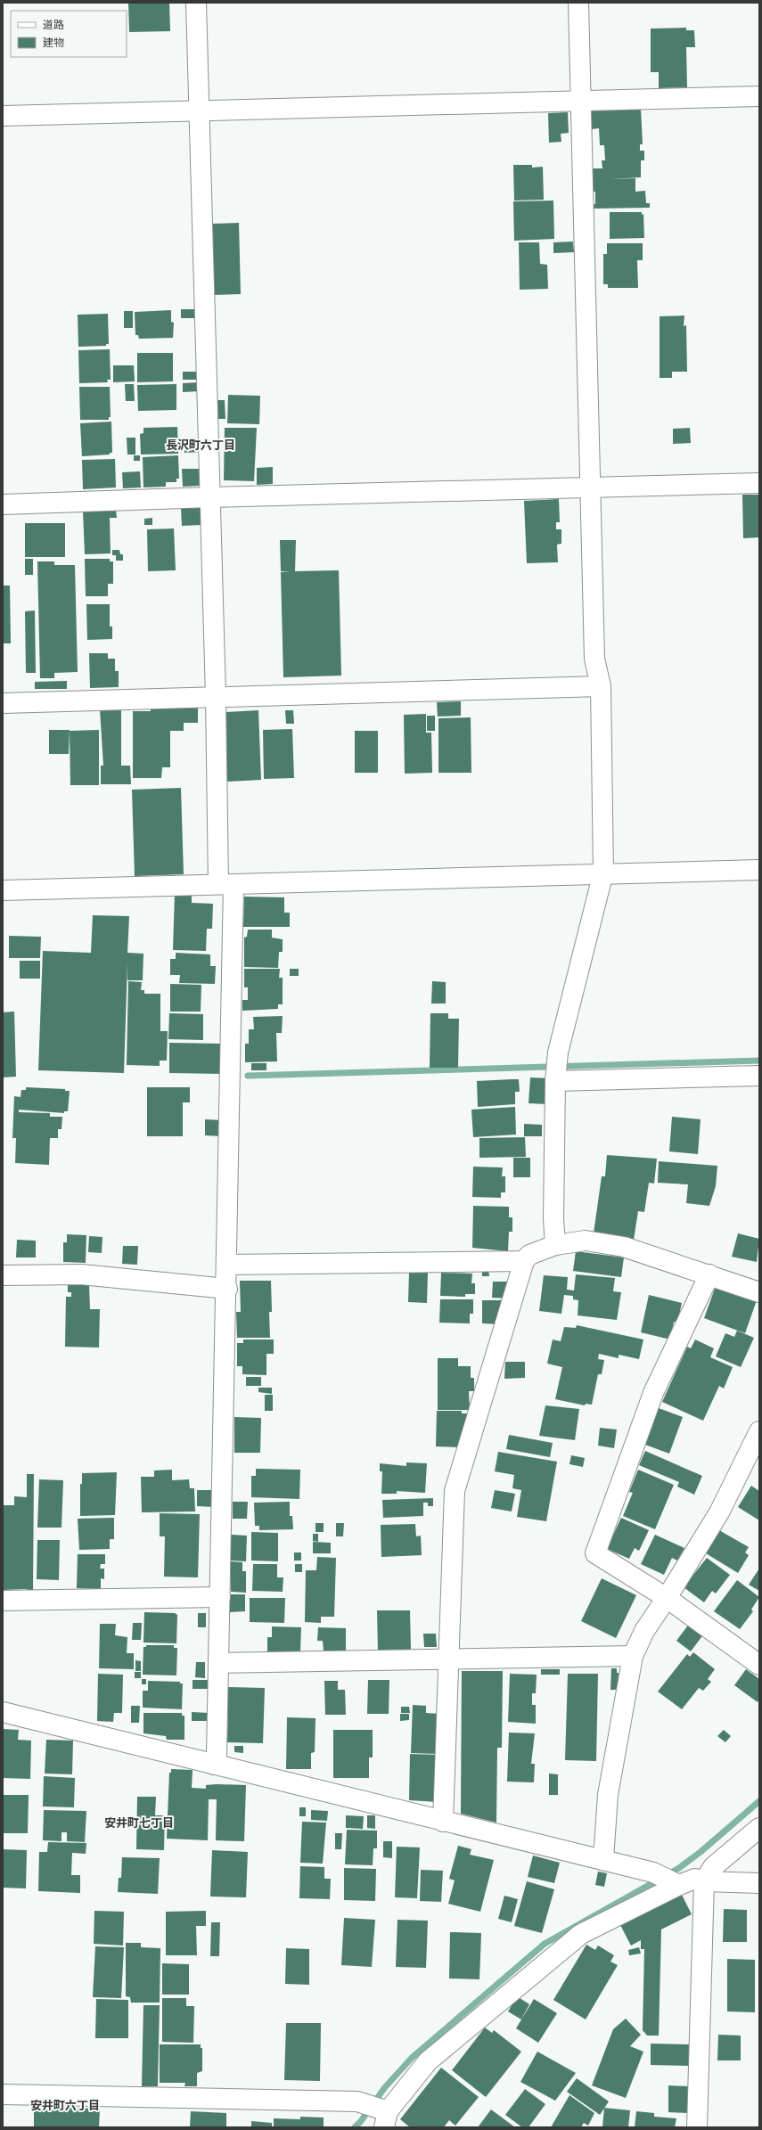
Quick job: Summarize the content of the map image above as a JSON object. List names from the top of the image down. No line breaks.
{"districts":["長沢町六丁目","安井町七丁目","安井町六丁目"],"legend":["道路","建物"]}
